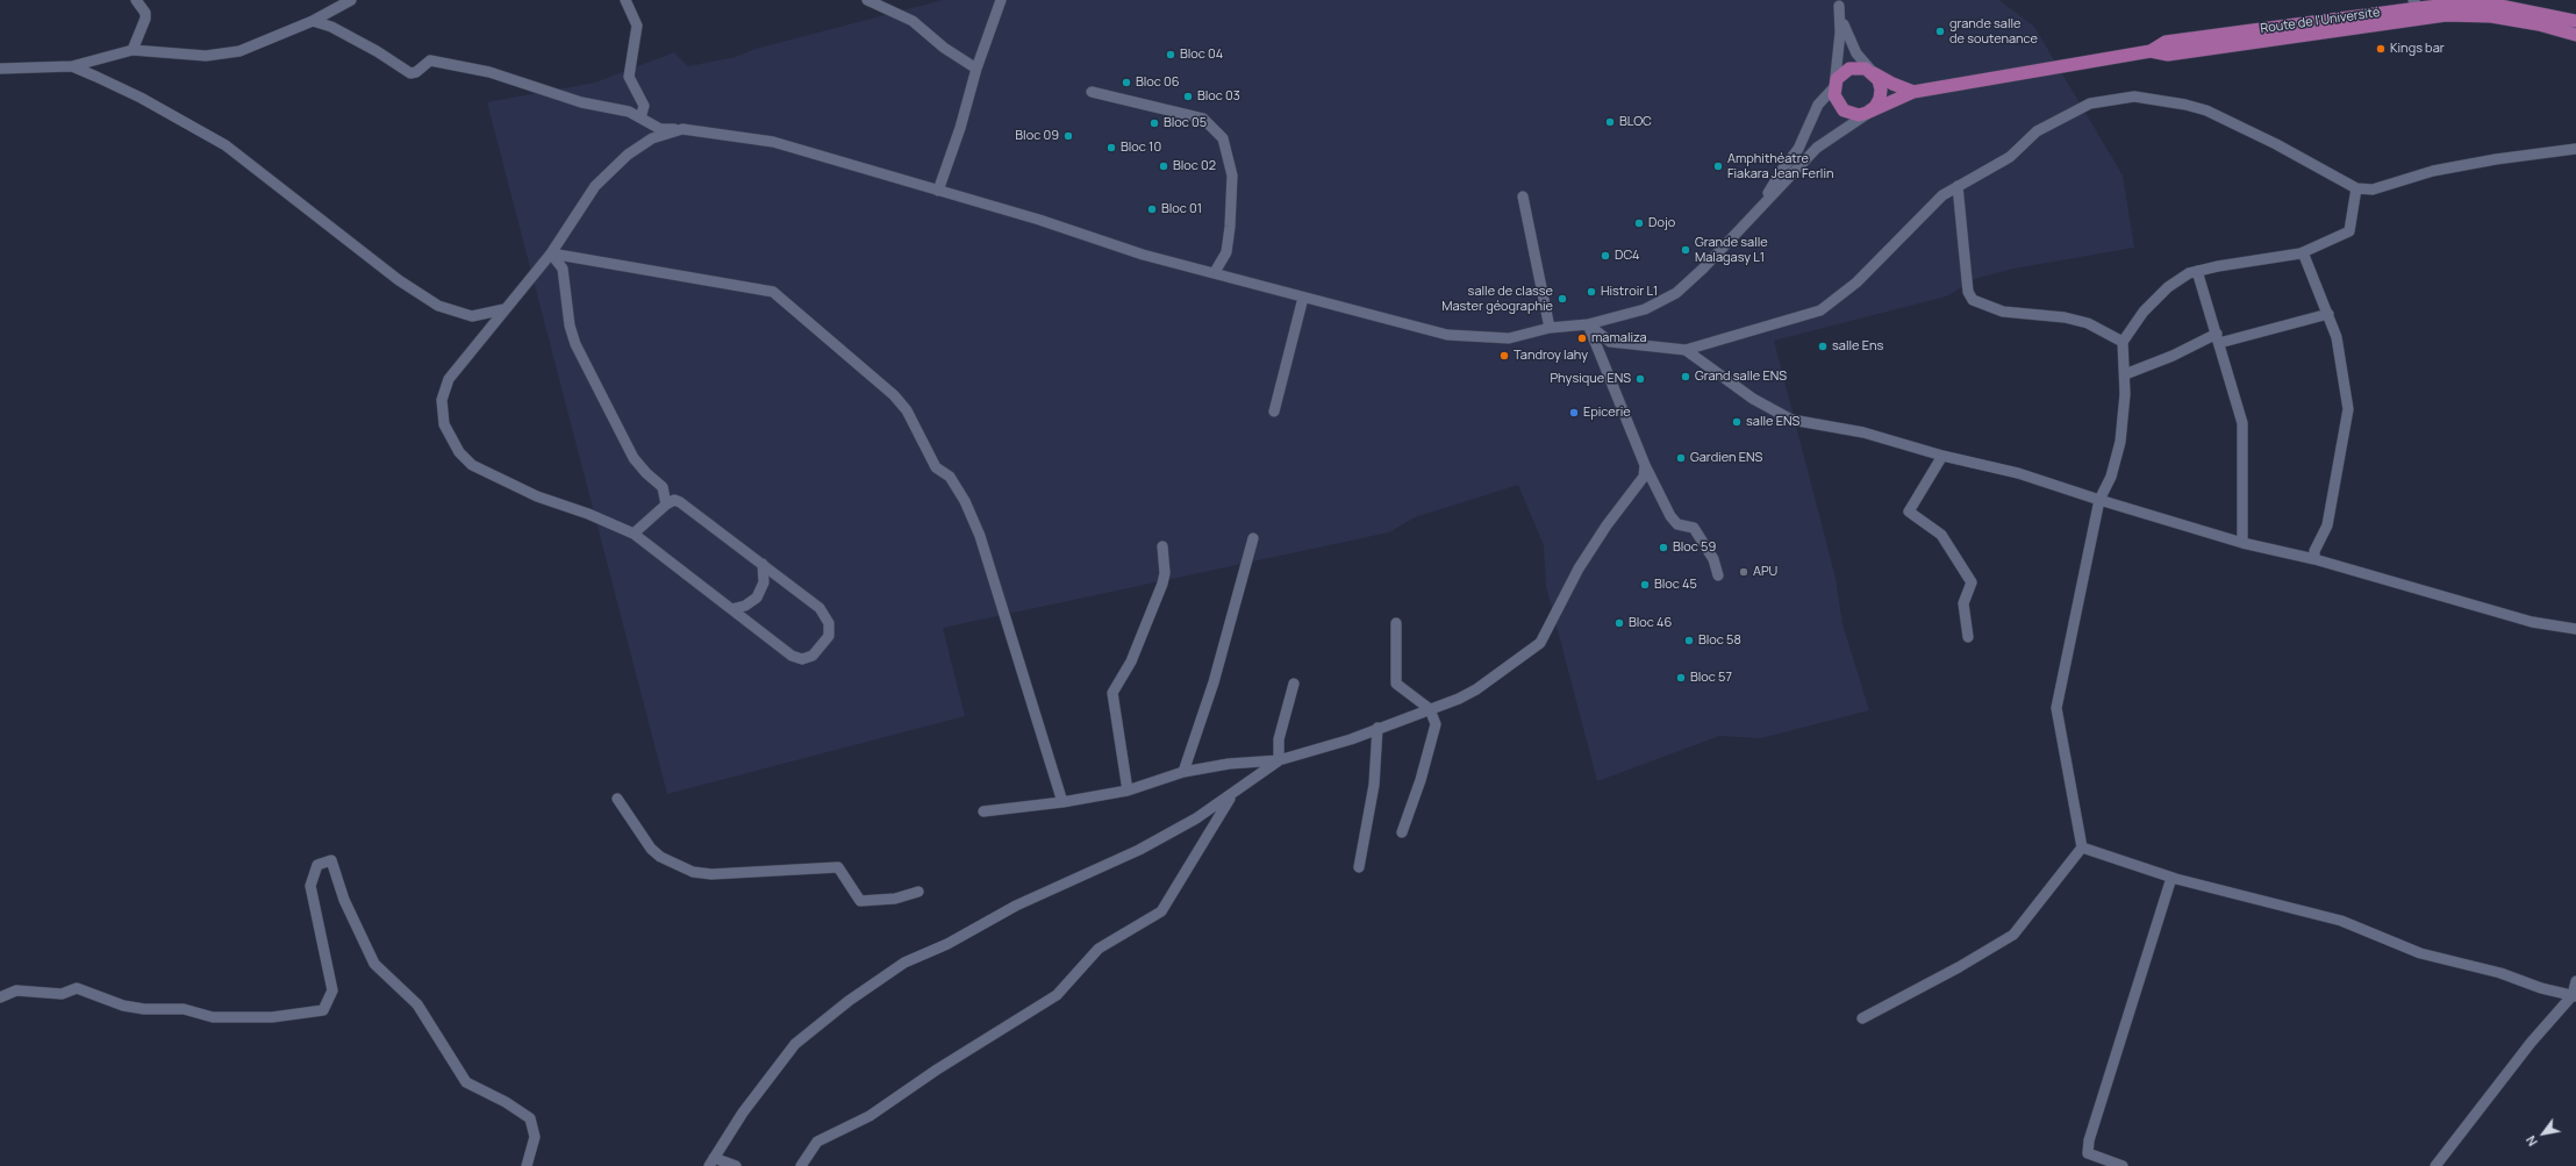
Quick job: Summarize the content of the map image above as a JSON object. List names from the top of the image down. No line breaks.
{"streets":{"main road":["Route de l'Université"]},"places":["grande salle de soutenance","Kings bar","Bloc 04","Bloc 06","Bloc 03","BLOC","Bloc 05","Bloc 09","Bloc 10","Bloc 02","Amphithéatre Fiakara Jean Ferlin","Bloc 01","Dojo","Grande salle Malagasy L1","DC4","Histroir L1","salle de classe Master géographie","mamaliza","salle Ens","Tandroy lahy","Grand salle ENS","Physique ENS","Epicerie","salle ENS","Gardien ENS","Bloc 59","APU","Bloc 45","Bloc 46","Bloc 58","Bloc 57"],"north":"bottom left"}
